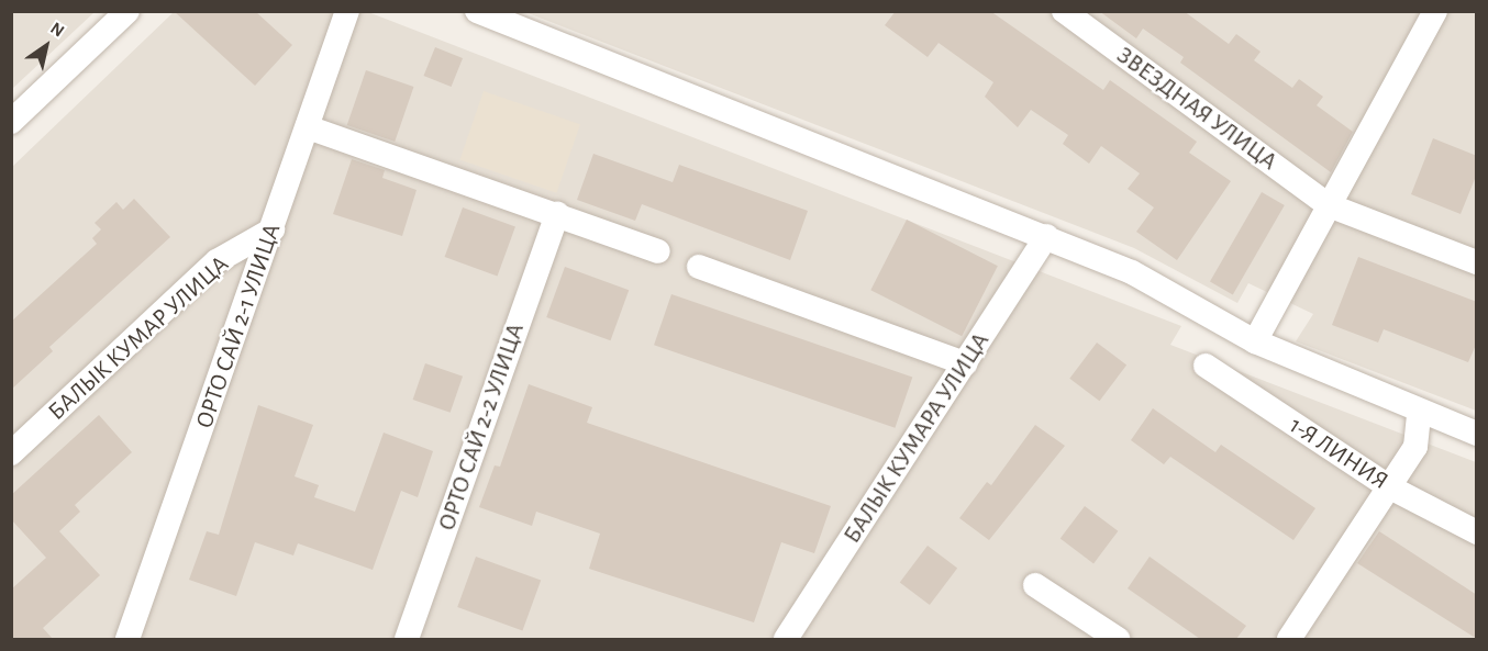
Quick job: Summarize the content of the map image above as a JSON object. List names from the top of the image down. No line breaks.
{"streets":{"street":["ЗВЕЗДНАЯ УЛИЦА","ОРТО САЙ 2-1 УЛИЦА","БАЛЫК КУМАР УЛИЦА","ОРТО САЙ 2-2 УЛИЦА","БАЛЫК КУМАРА УЛИЦА","1-Я ЛИНИЯ"]},"crossings":[["ОРТО САЙ 2-1 УЛИЦА","БАЛЫК КУМАР УЛИЦА"]],"north":"top right"}
